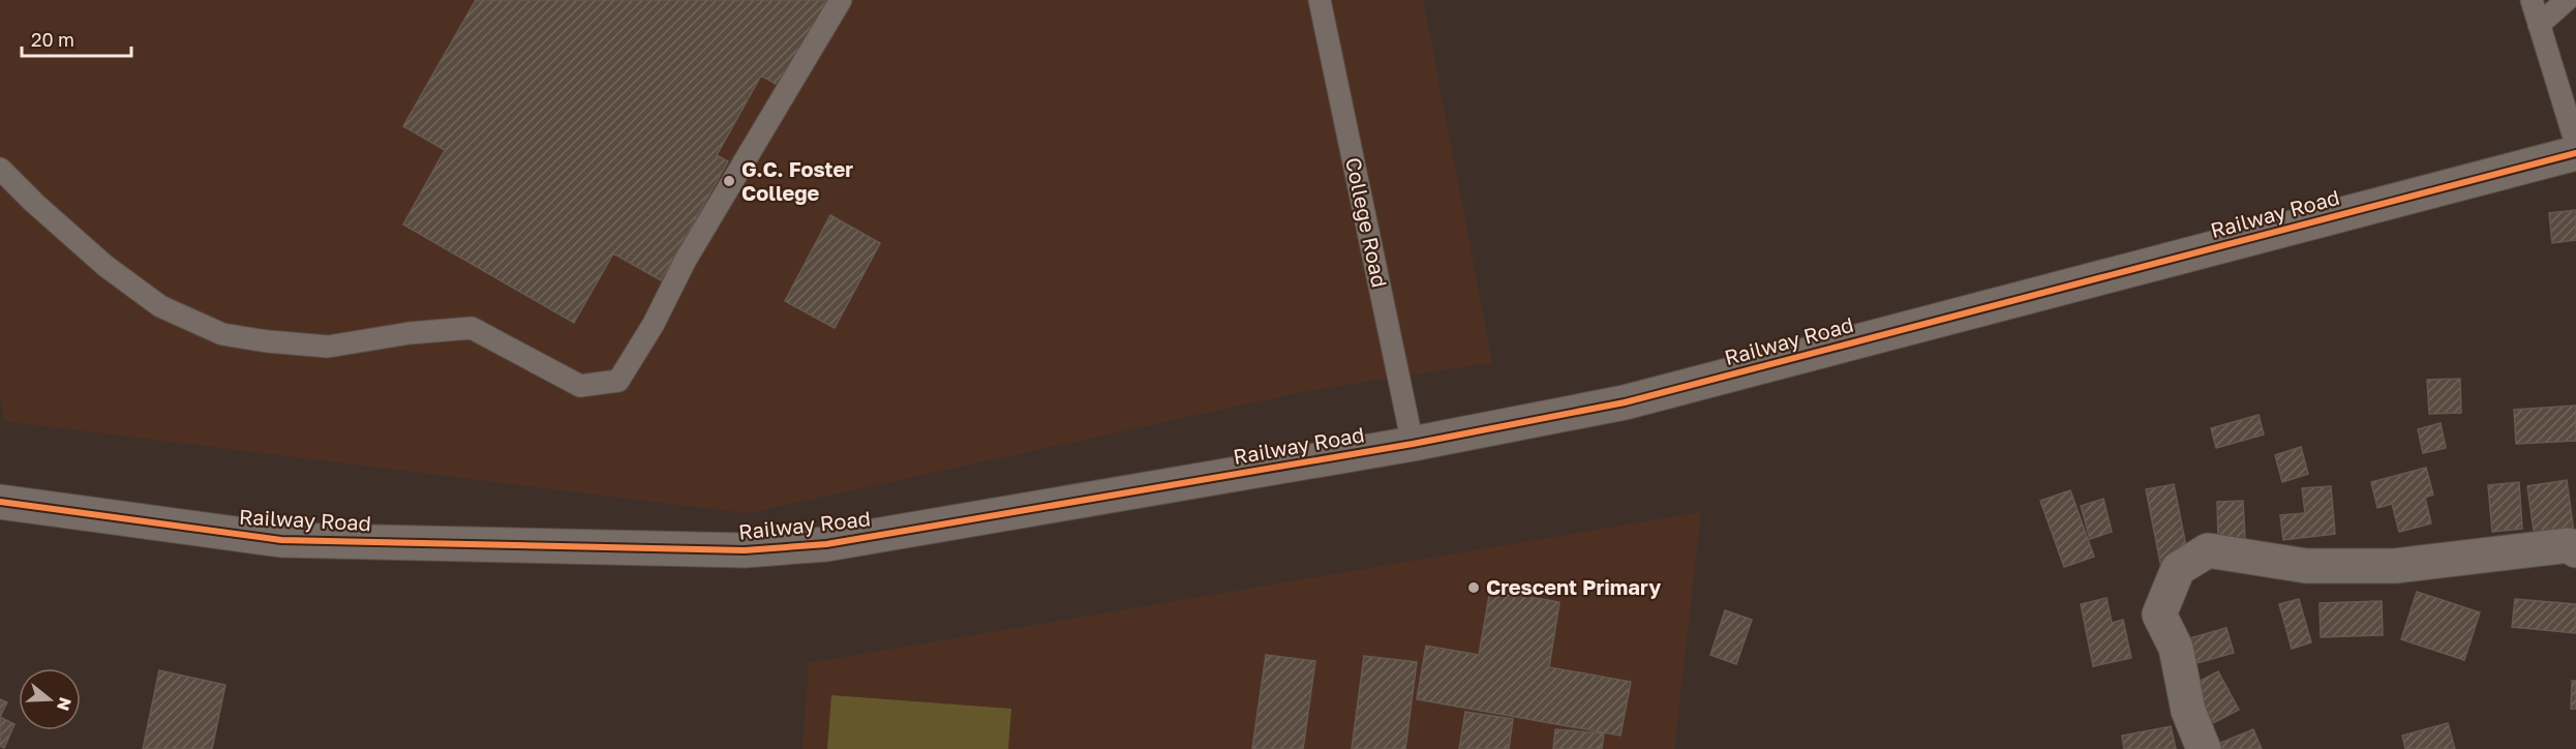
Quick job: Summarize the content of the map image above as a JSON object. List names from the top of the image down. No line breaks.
{"streets":{"street":["Railway Road"],"lane":["College Road"]},"crossings":[["Railway Road","College Road"]],"places":["G.C. Foster College","Crescent Primary"],"scale_bar":"20 m","north":"right"}
